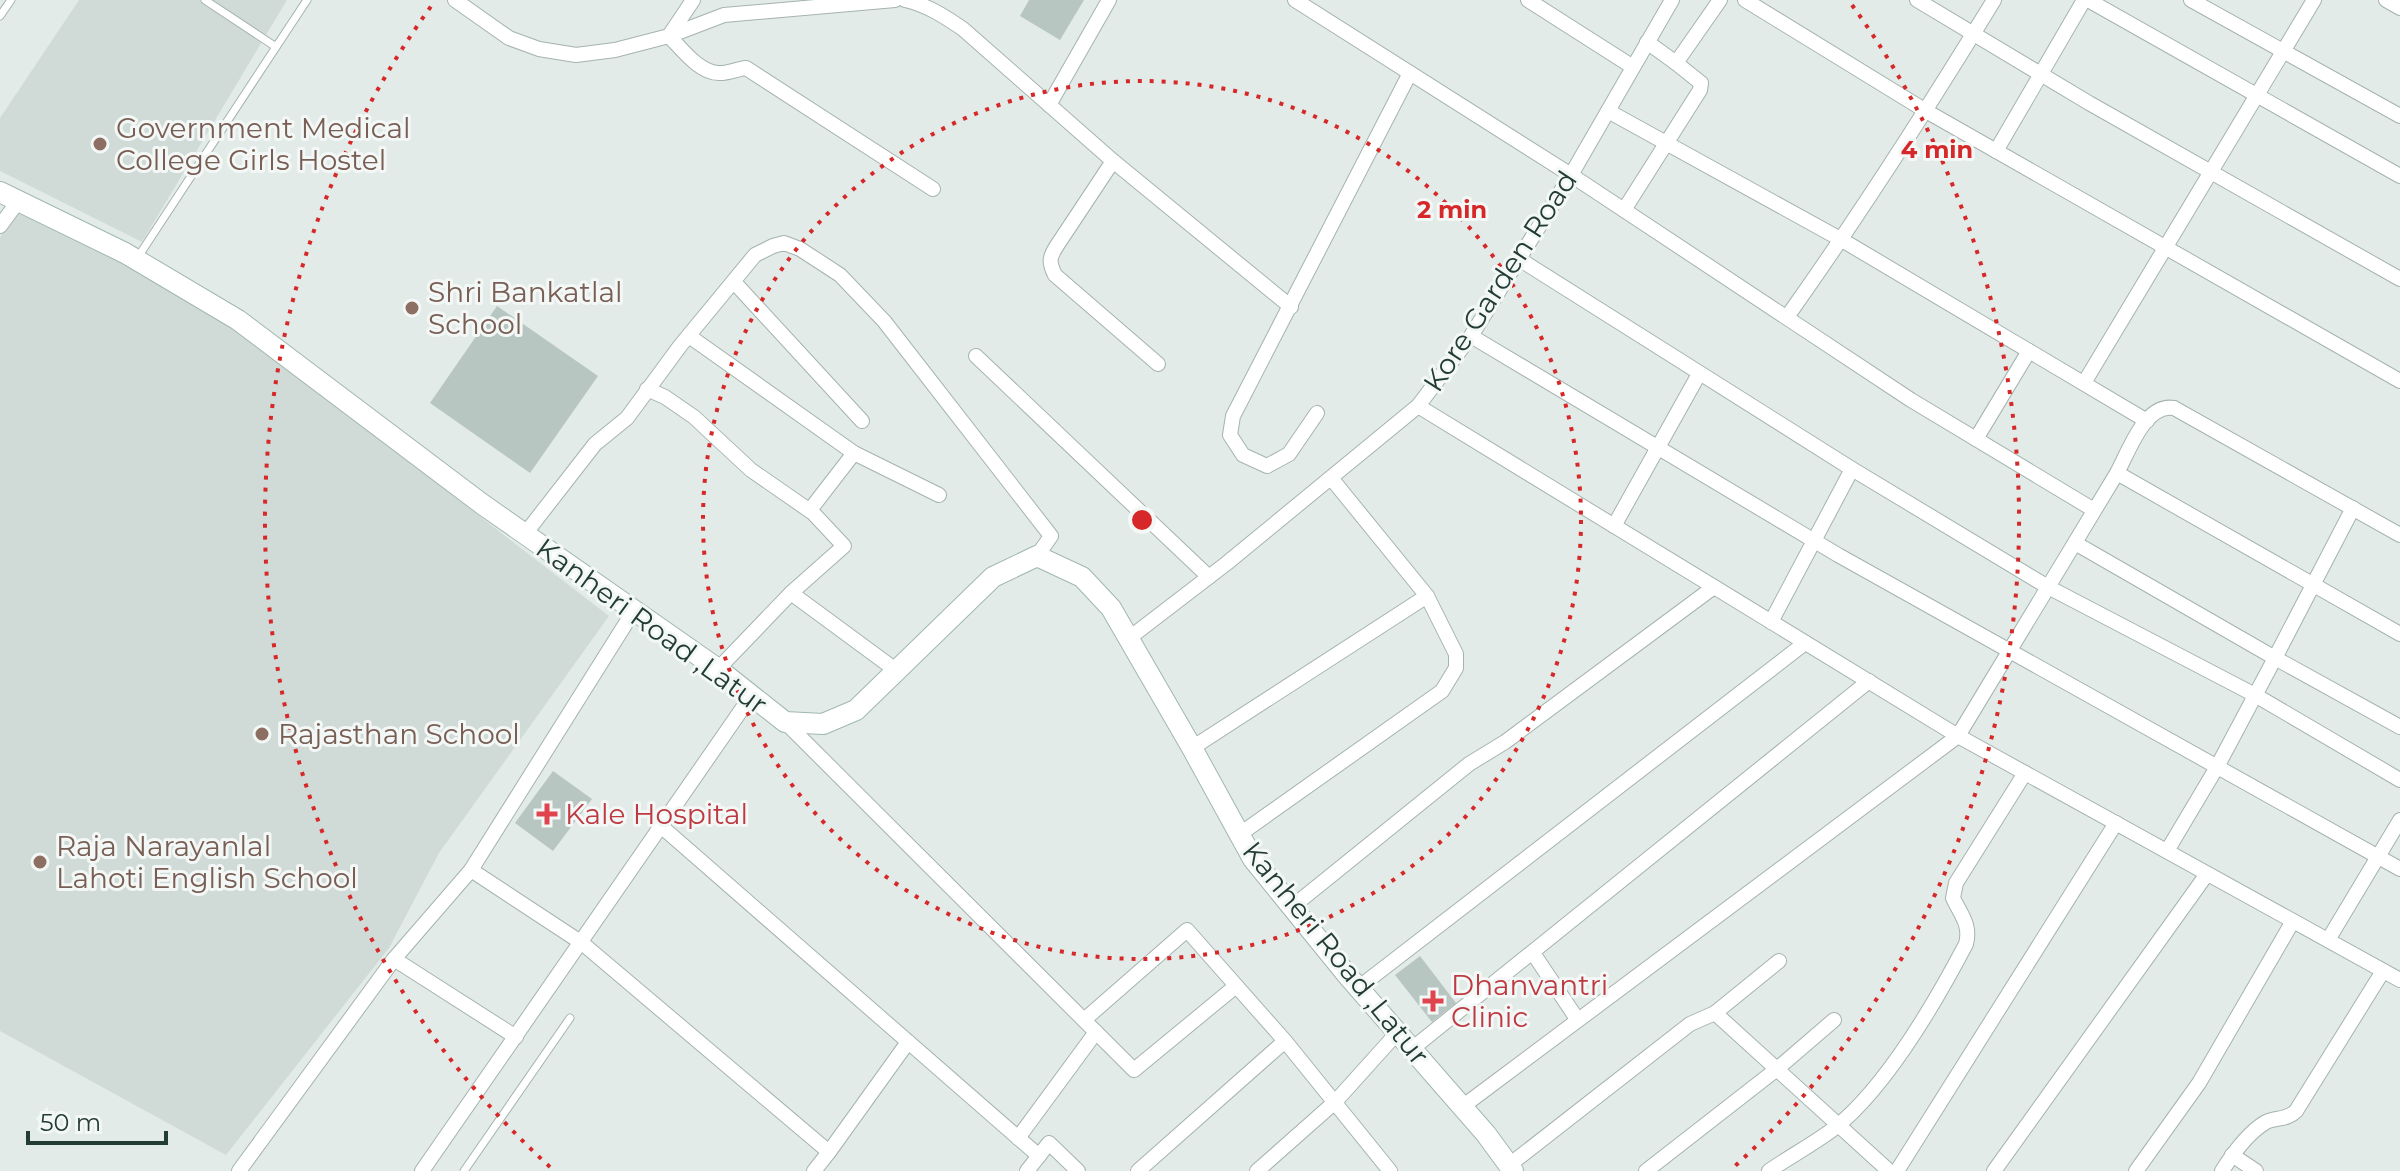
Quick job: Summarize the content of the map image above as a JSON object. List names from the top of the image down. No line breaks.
{"streets":{"street":["Kore Garden Road","Kanheri Road ,Latur"]},"crossings":[["Kore Garden Road","Kanheri Road ,Latur"]],"places":{"other":["Government Medical College Girls Hostel","Shri Bankatlal School","Rajasthan School","Raja Narayanlal Lahoti English School"],"health":["Kale Hospital","Dhanvantri Clinic"]},"scale_bar":"50 m","rings":["4 min","2 min"]}
